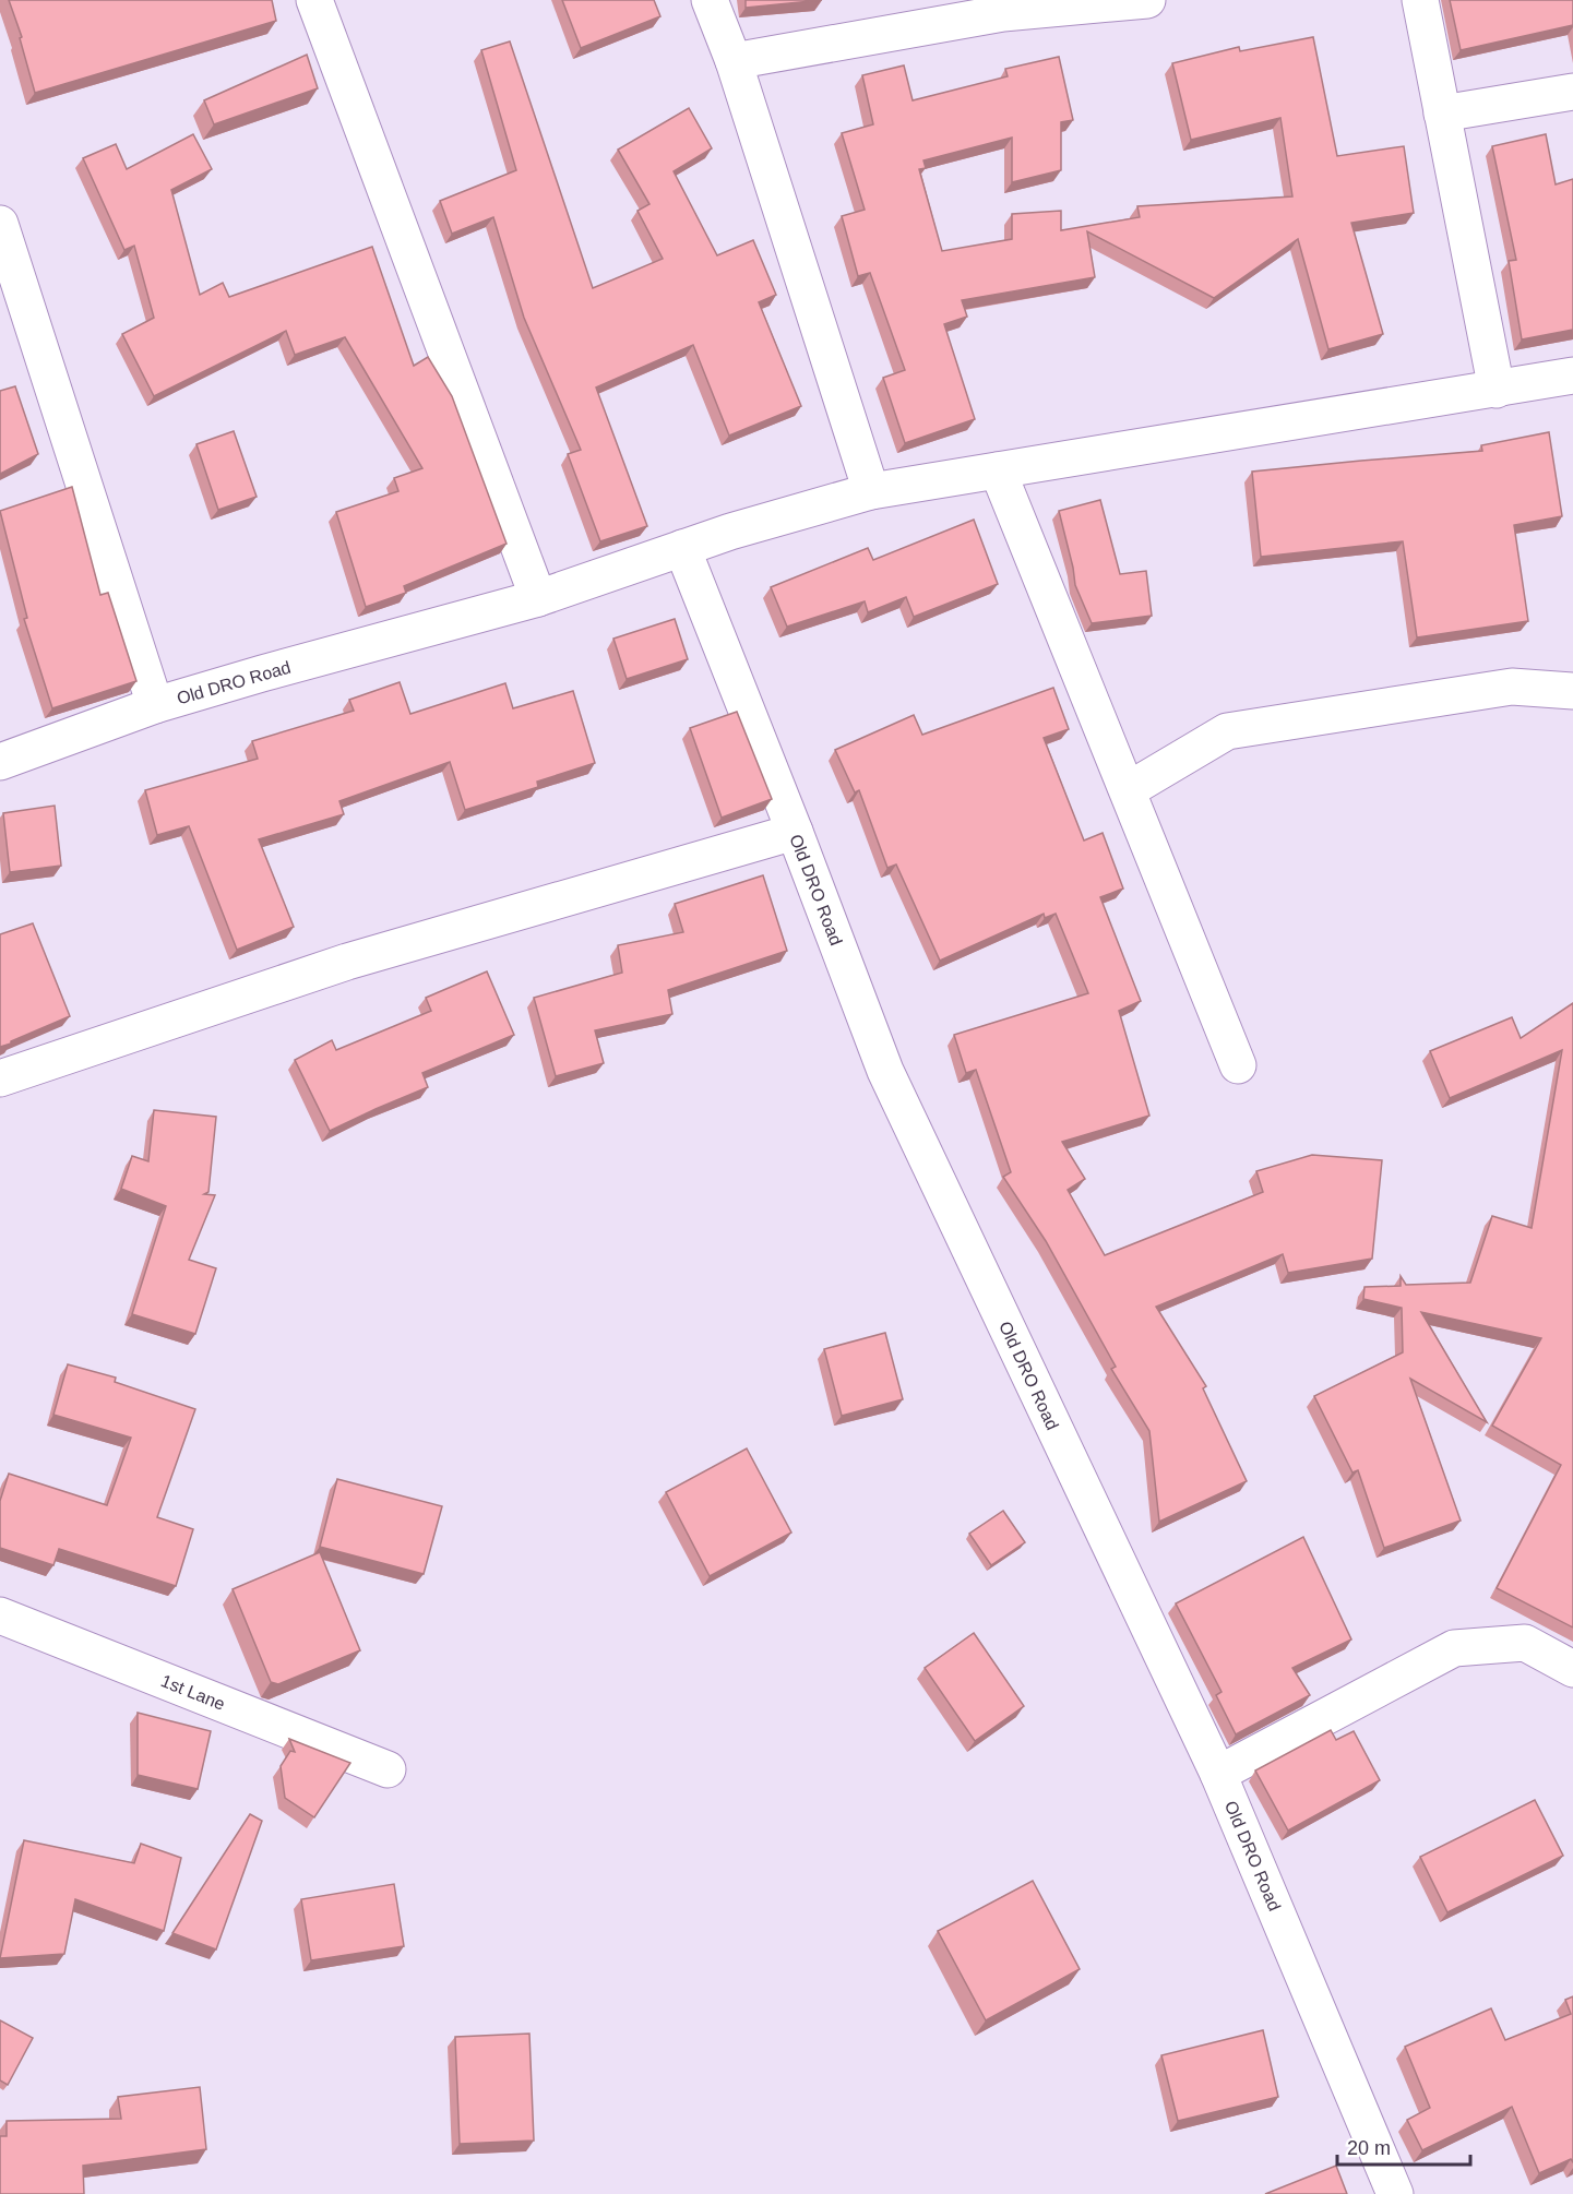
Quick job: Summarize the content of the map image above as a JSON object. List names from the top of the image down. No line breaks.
{"streets":{"street":["Old DRO Road","1st Lane"]},"scale_bar":"20 m"}
